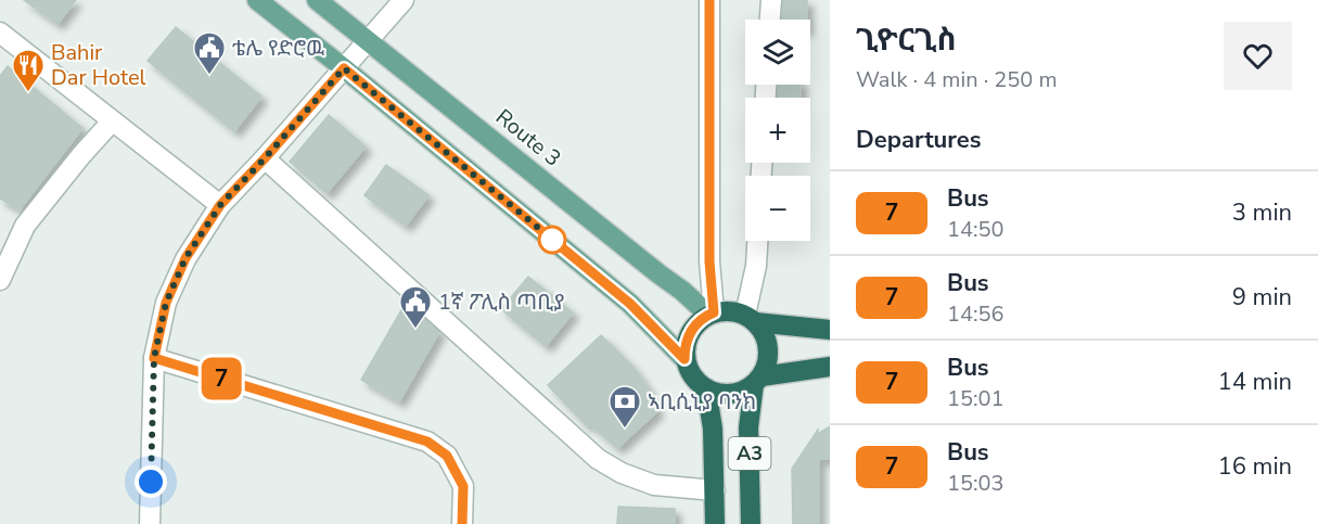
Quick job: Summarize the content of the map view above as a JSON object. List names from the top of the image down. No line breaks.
{"streets":{"highway":["A3"],"main road":["Route 3"]},"crossings":[["Route 3","A3"]],"places":{"public building":["ቴሌ የድሮዉ","1ኛ ፖሊስ ጣቢያ"],"restaurant":["Bahir Dar Hotel"],"bank":["ኣቢሲኒያ ባንክ"]},"lines":["bus line 7"],"page":{"on_map":"7","heading":[["ጊዮርጊስ","Walk · 4 min · 250 m"],"Departures"],"map_buttons":["+","−"],"list":[{"mark":"7","name":"Bus","note":"14:50","value":"3 min"},{"mark":"7","name":"Bus","note":"14:56","value":"9 min"},{"mark":"7","name":"Bus","note":"15:01","value":"14 min"},{"mark":"7","name":"Bus","note":"15:03","value":"16 min"}]}}
